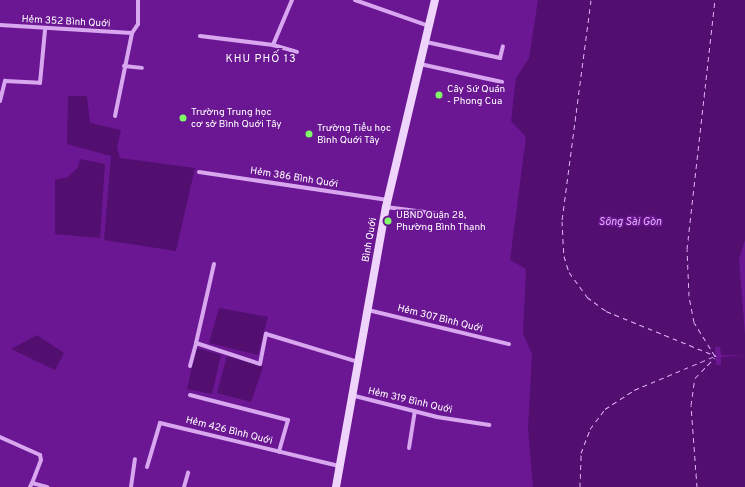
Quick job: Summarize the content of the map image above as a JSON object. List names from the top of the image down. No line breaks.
{"streets":{"main road":["Bình Quới"],"street":["Hẻm 352 Bình Quới","Hẻm 386 Bình Quới","Hẻm 307 Bình Quới","Hẻm 319 Bình Quới","Hẻm 426 Bình Quới"]},"crossings":[["Hẻm 386 Bình Quới","Bình Quới"],["Bình Quới","Hẻm 307 Bình Quới"],["Bình Quới","Hẻm 319 Bình Quới"],["Bình Quới","Hẻm 426 Bình Quới"]],"districts":["KHU PHỐ 13"],"water":["Sông Sài Gòn"],"places":["Cây Sứ Quán - Phong Cua","Trường Trung học cơ sở Bình Quới Tây","Trường Tiểu học Bình Quới Tây","UBND Quận 28, Phường Bình Thạnh"]}
